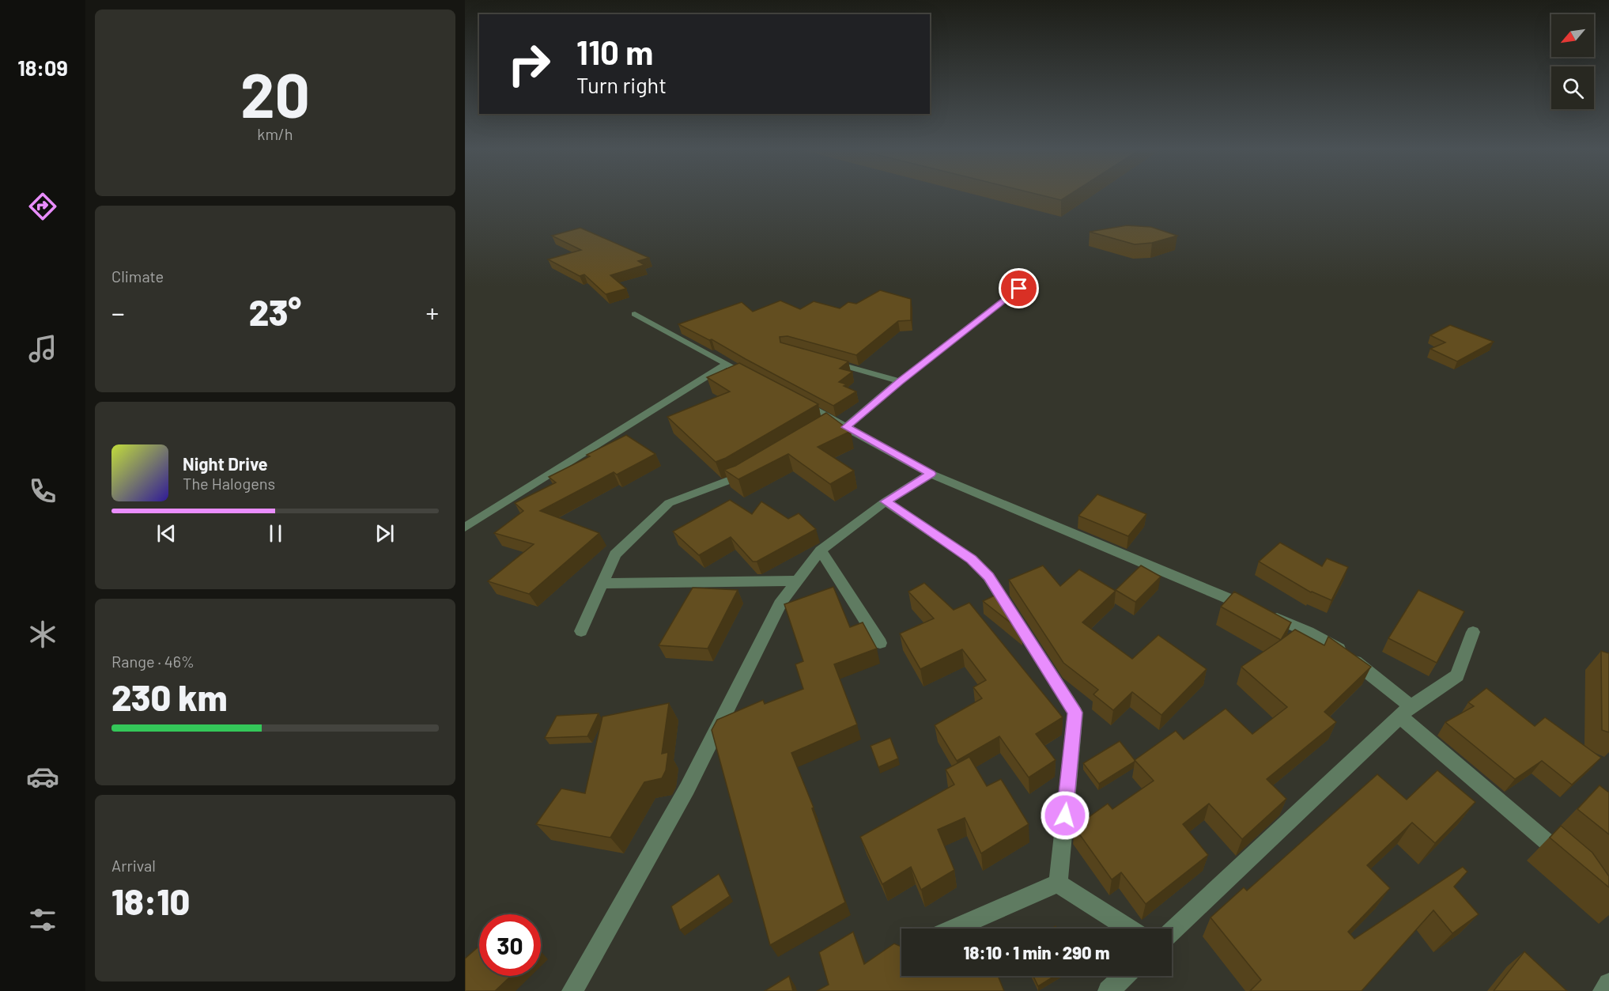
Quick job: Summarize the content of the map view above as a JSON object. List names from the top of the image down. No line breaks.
{"north":"bottom left","page":{"tabs":"18:09","tile":[["20","km/h"],"Climate",["Range · 46%","230 km"],["Arrival","18:10"]],"turn":["110 m","Turn right"],"heat":["−","23°","+"],"song":["Night Drive","The Halogens"],"limit":"30","trip":"18:10 · 1 min · 290 m"}}
